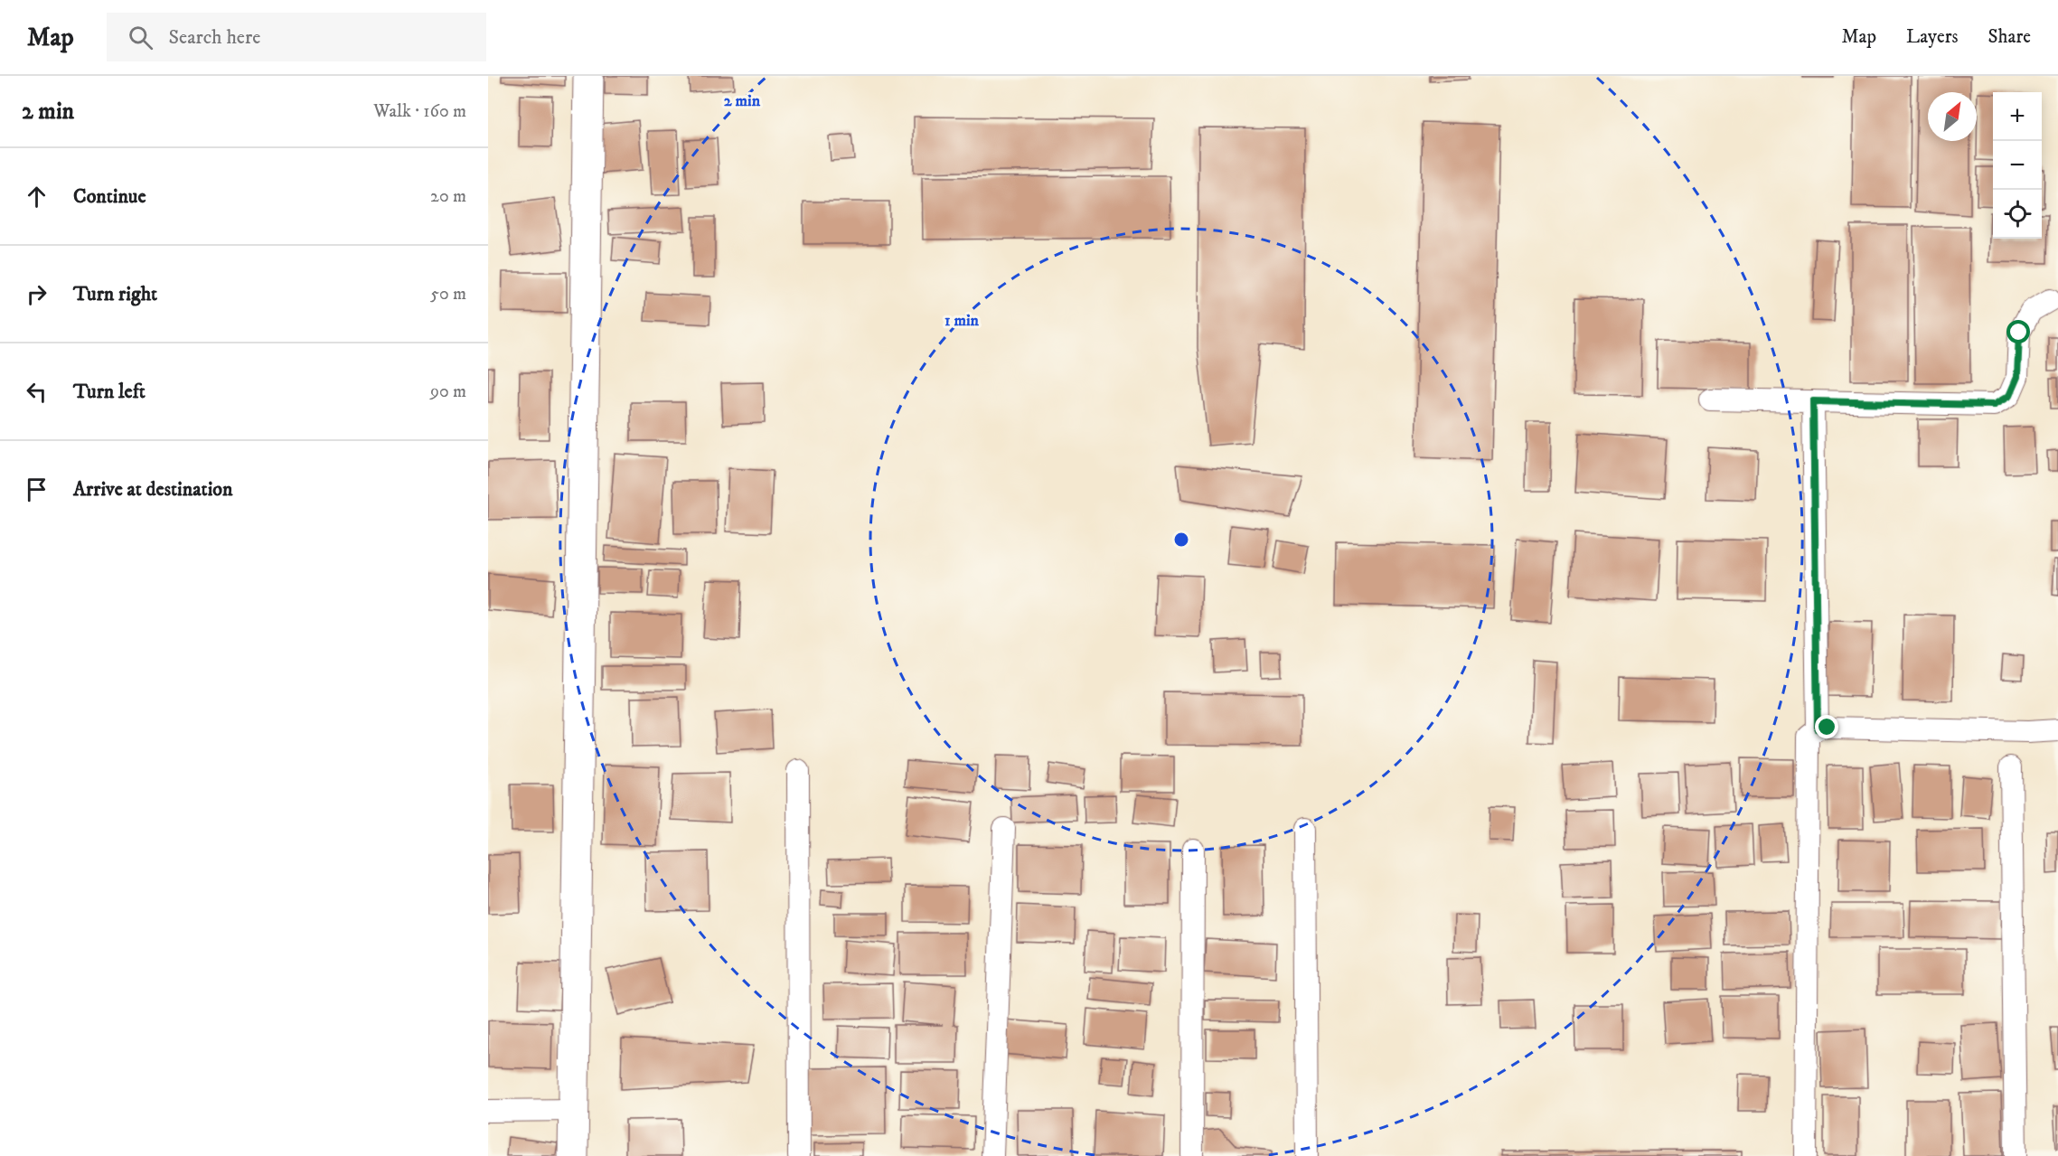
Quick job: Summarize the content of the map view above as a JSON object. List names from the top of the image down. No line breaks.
{"north":"top right","page":{"header":"Map","search":"Search here","nav":["Map","Layers","Share"],"heading":["2 min","Walk · 160 m"],"map_buttons":["+","−"],"list":[["Continue","20 m"],["Turn right","50 m"],["Turn left","90 m"],"Arrive at destination"]},"rings":["2 min","1 min"]}
